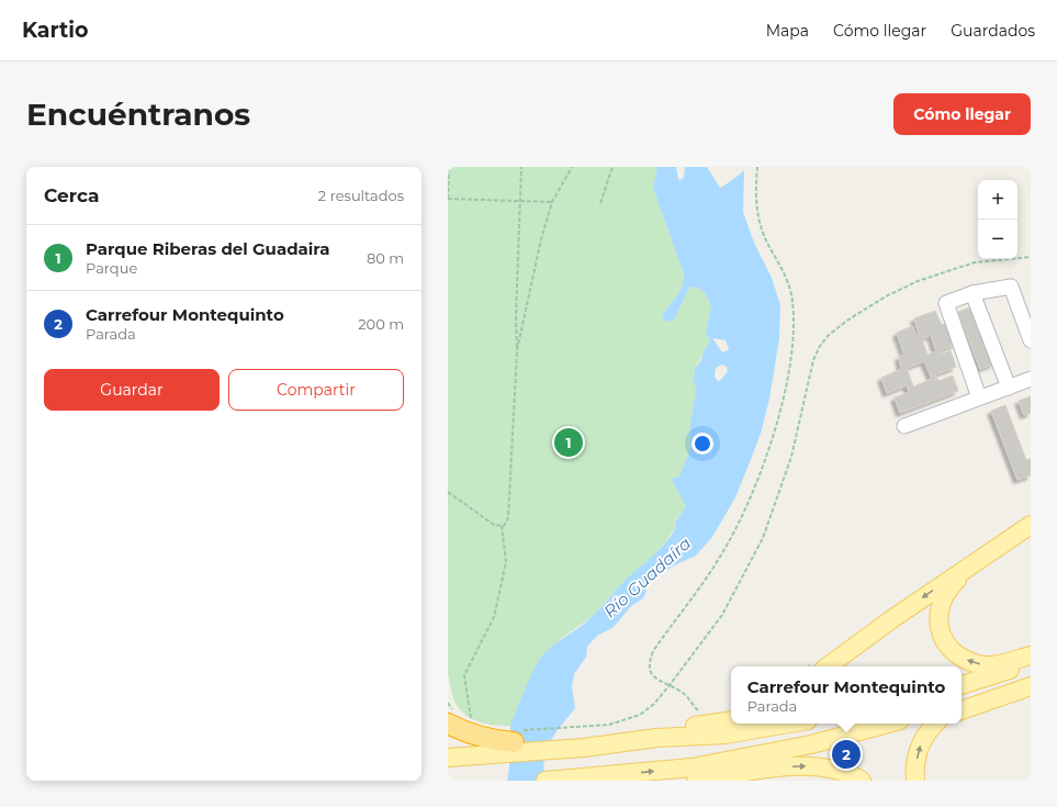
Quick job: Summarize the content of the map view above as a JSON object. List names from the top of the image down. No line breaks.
{"water":["Río Guadaíra"],"page":{"header":"Kartio","nav":["Mapa","Cómo llegar","Guardados"],"buttons":["Cómo llegar",["Guardar","Compartir"]],"title":"Encuéntranos","heading":["Cerca","2 resultados"],"map_buttons":["+","−"],"list":[{"mark":"1","name":"Parque Riberas del Guadaira","note":"Parque","value":"80 m"},{"mark":"2","name":"Carrefour Montequinto","note":"Parada","value":"200 m"}],"pins":["1","2"],"popup":["Carrefour Montequinto","Parada"]}}
